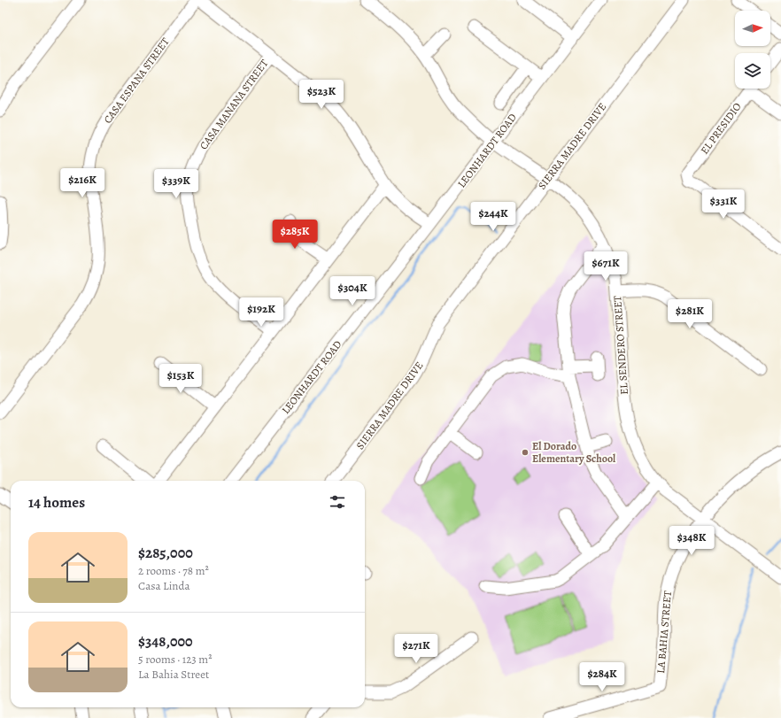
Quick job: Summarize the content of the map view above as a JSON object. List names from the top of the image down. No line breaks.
{"streets":{"street":["CASA ESPANA STREET","CASA MANANA STREET","EL PRESIDIO","SIERRA MADRE DRIVE","LEONHARDT ROAD","EL SENDERO STREET","LA BAHIA STREET"]},"crossings":[["SIERRA MADRE DRIVE","EL SENDERO STREET"],["LEONHARDT ROAD","EL SENDERO STREET"],["EL SENDERO STREET","LA BAHIA STREET"]],"places":["El Dorado Elementary School"],"north":"right","page":{"price":["$523K","$216K","$339K","$331K","$244K","$285K","$671K","$304K","$192K","$281K","$153K","$348K","$271K","$284K"],"heading":"14 homes","list":[{"name":"$285,000","note":"2 rooms · 78 m² · Casa Linda"},{"name":"$348,000","note":"5 rooms · 123 m² · La Bahia Street"}]}}
